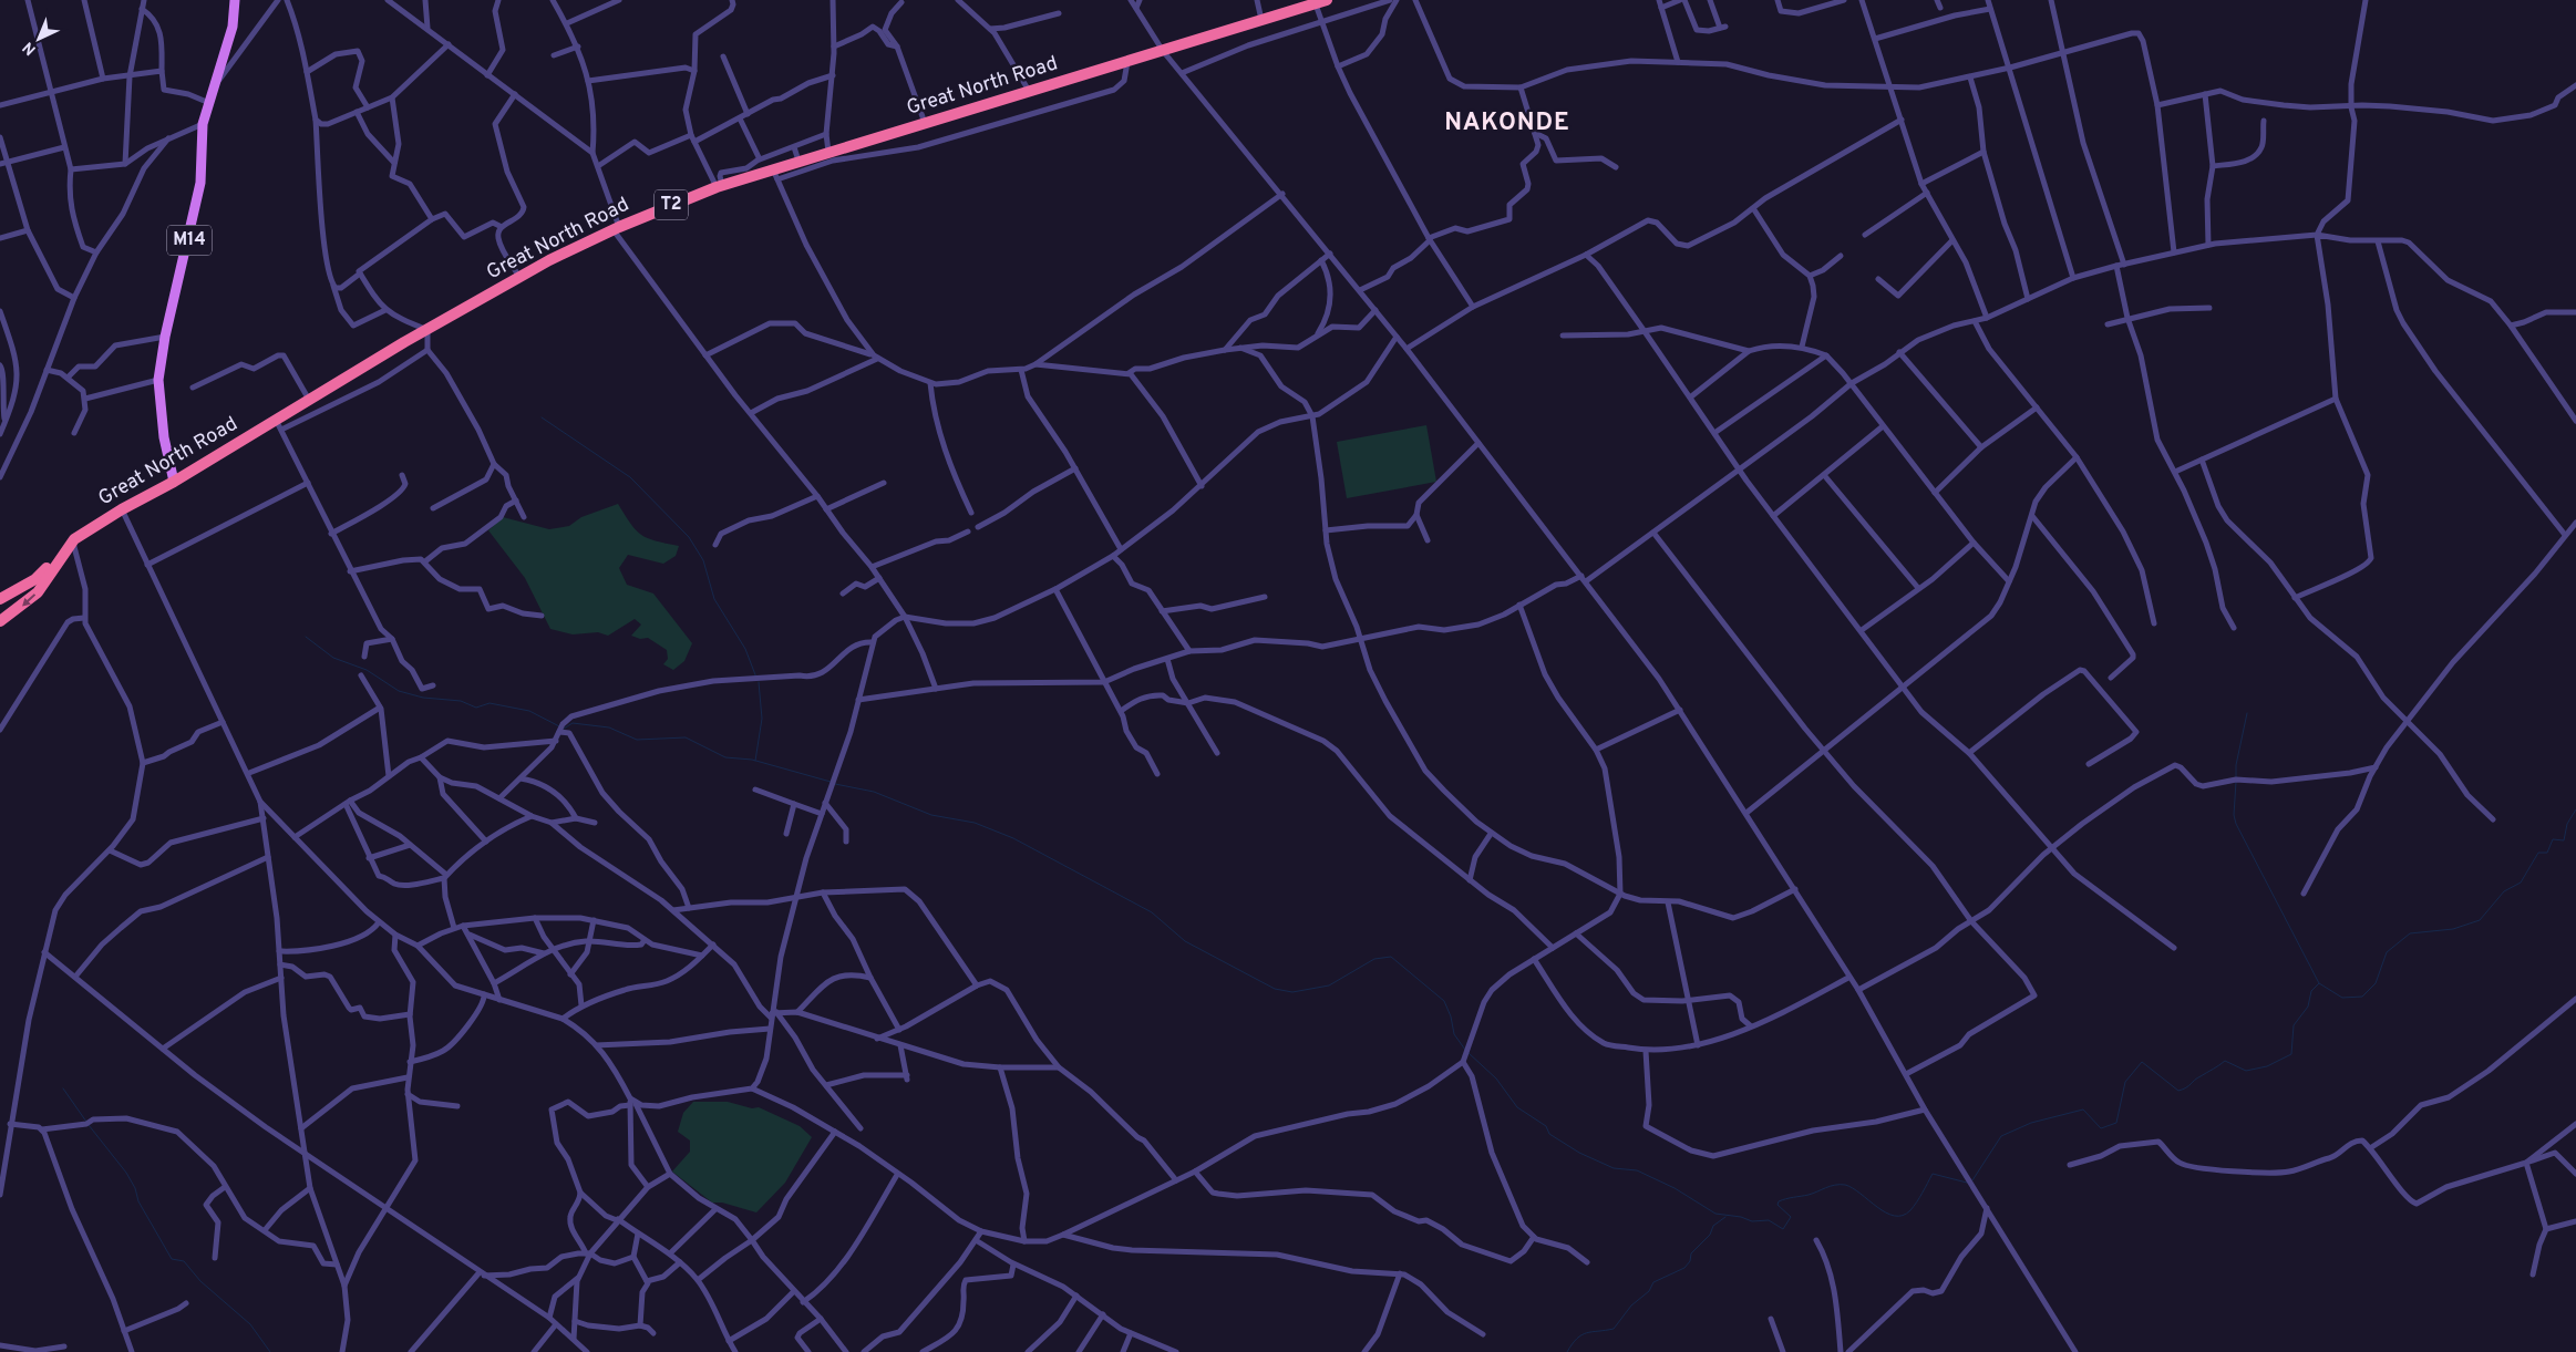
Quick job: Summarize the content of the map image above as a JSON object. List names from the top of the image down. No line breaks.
{"streets":{"highway":["Great North Road","T2"],"main road":["M14"]},"crossings":[["Great North Road","M14"]],"districts":["NAKONDE"],"north":"bottom left"}
